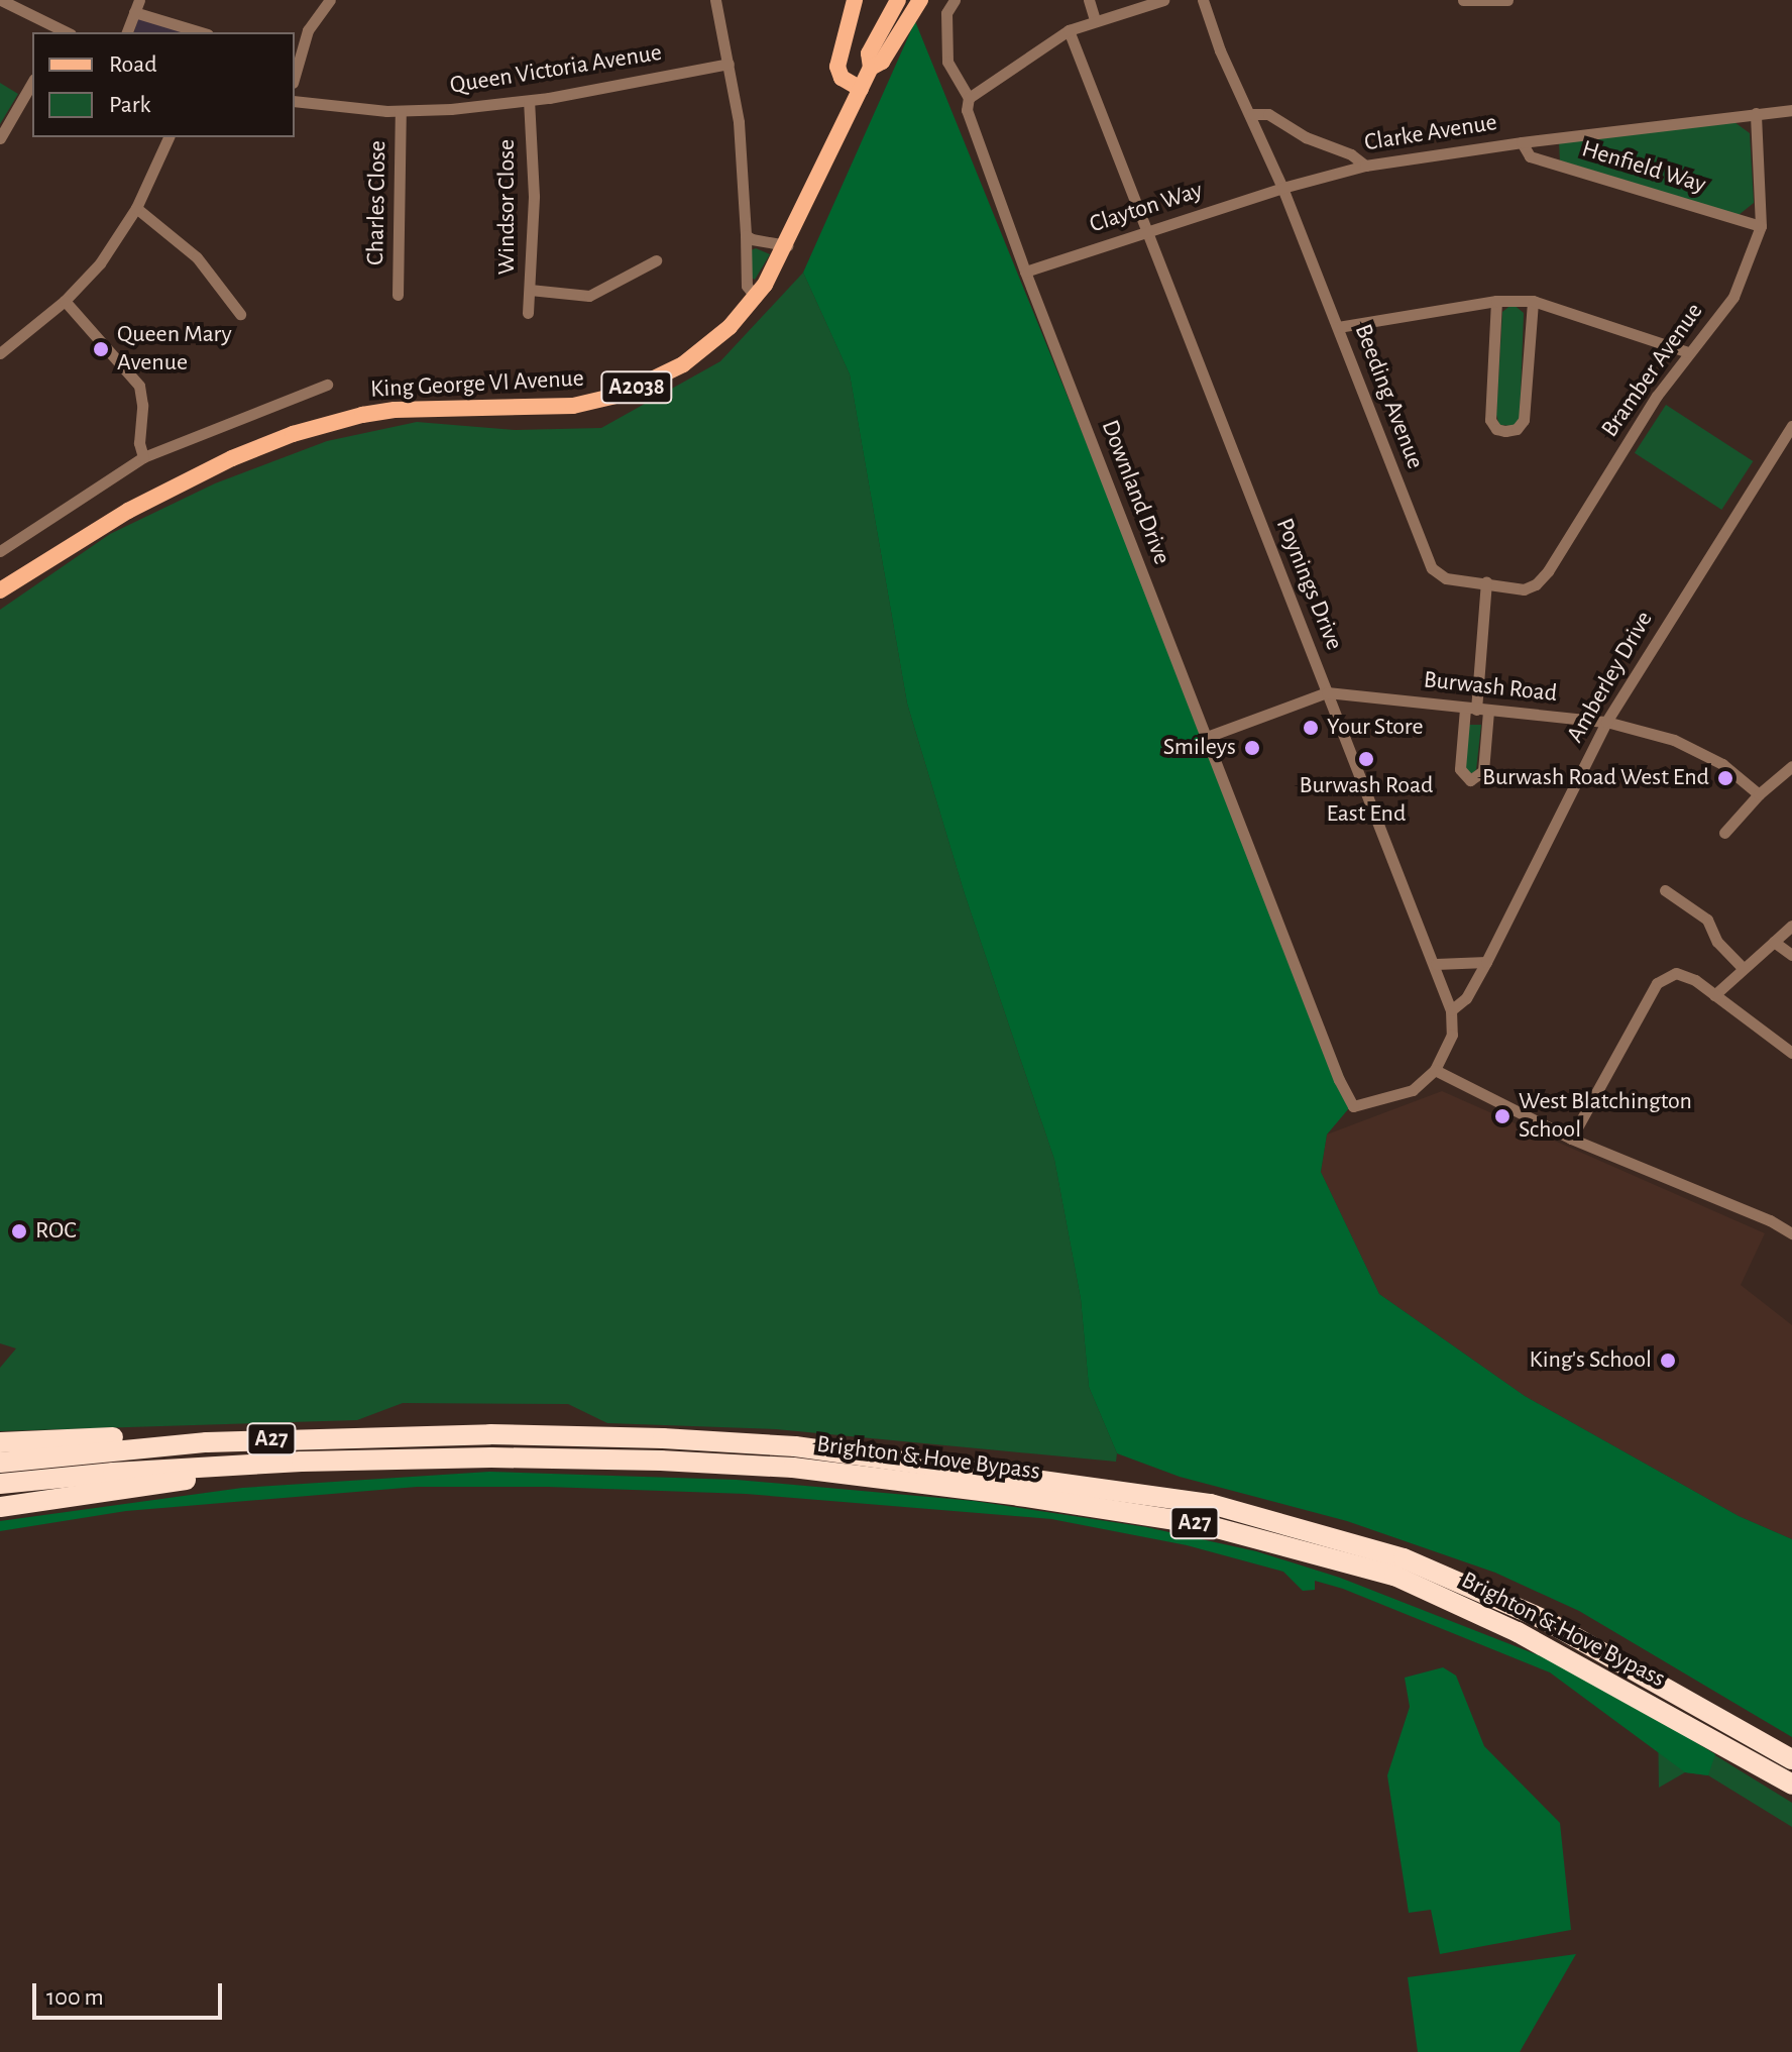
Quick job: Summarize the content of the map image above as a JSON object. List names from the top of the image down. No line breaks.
{"streets":{"highway":["A27","Brighton & Hove Bypass"],"main road":["King George VI Avenue","A2038"],"street":["Queen Victoria Avenue","Clarke Avenue","Henfield Way","Charles Close","Windsor Close","Clayton Way","Bramber Avenue","Beeding Avenue","Downland Drive","Poynings Drive","Amberley Drive","Burwash Road"]},"crossings":[["Queen Victoria Avenue","Charles Close"],["Queen Victoria Avenue","Windsor Close"],["Clarke Avenue","Henfield Way"],["Clarke Avenue","Clayton Way"],["Clarke Avenue","Bramber Avenue"],["Clarke Avenue","Beeding Avenue"],["Henfield Way","Bramber Avenue"],["Clayton Way","Beeding Avenue"],["Clayton Way","Downland Drive"],["Clayton Way","Poynings Drive"],["Bramber Avenue","Beeding Avenue"],["Downland Drive","Poynings Drive"],["Downland Drive","Burwash Road"],["Poynings Drive","Amberley Drive"],["Poynings Drive","Burwash Road"],["Amberley Drive","Burwash Road"],["A27","Brighton & Hove Bypass"]],"places":["Queen Mary Avenue","Your Store","Smileys","Burwash Road East End","Burwash Road West End","West Blatchington School","ROC","King's School"],"legend":["Road","Park"],"scale_bar":"100 m"}
